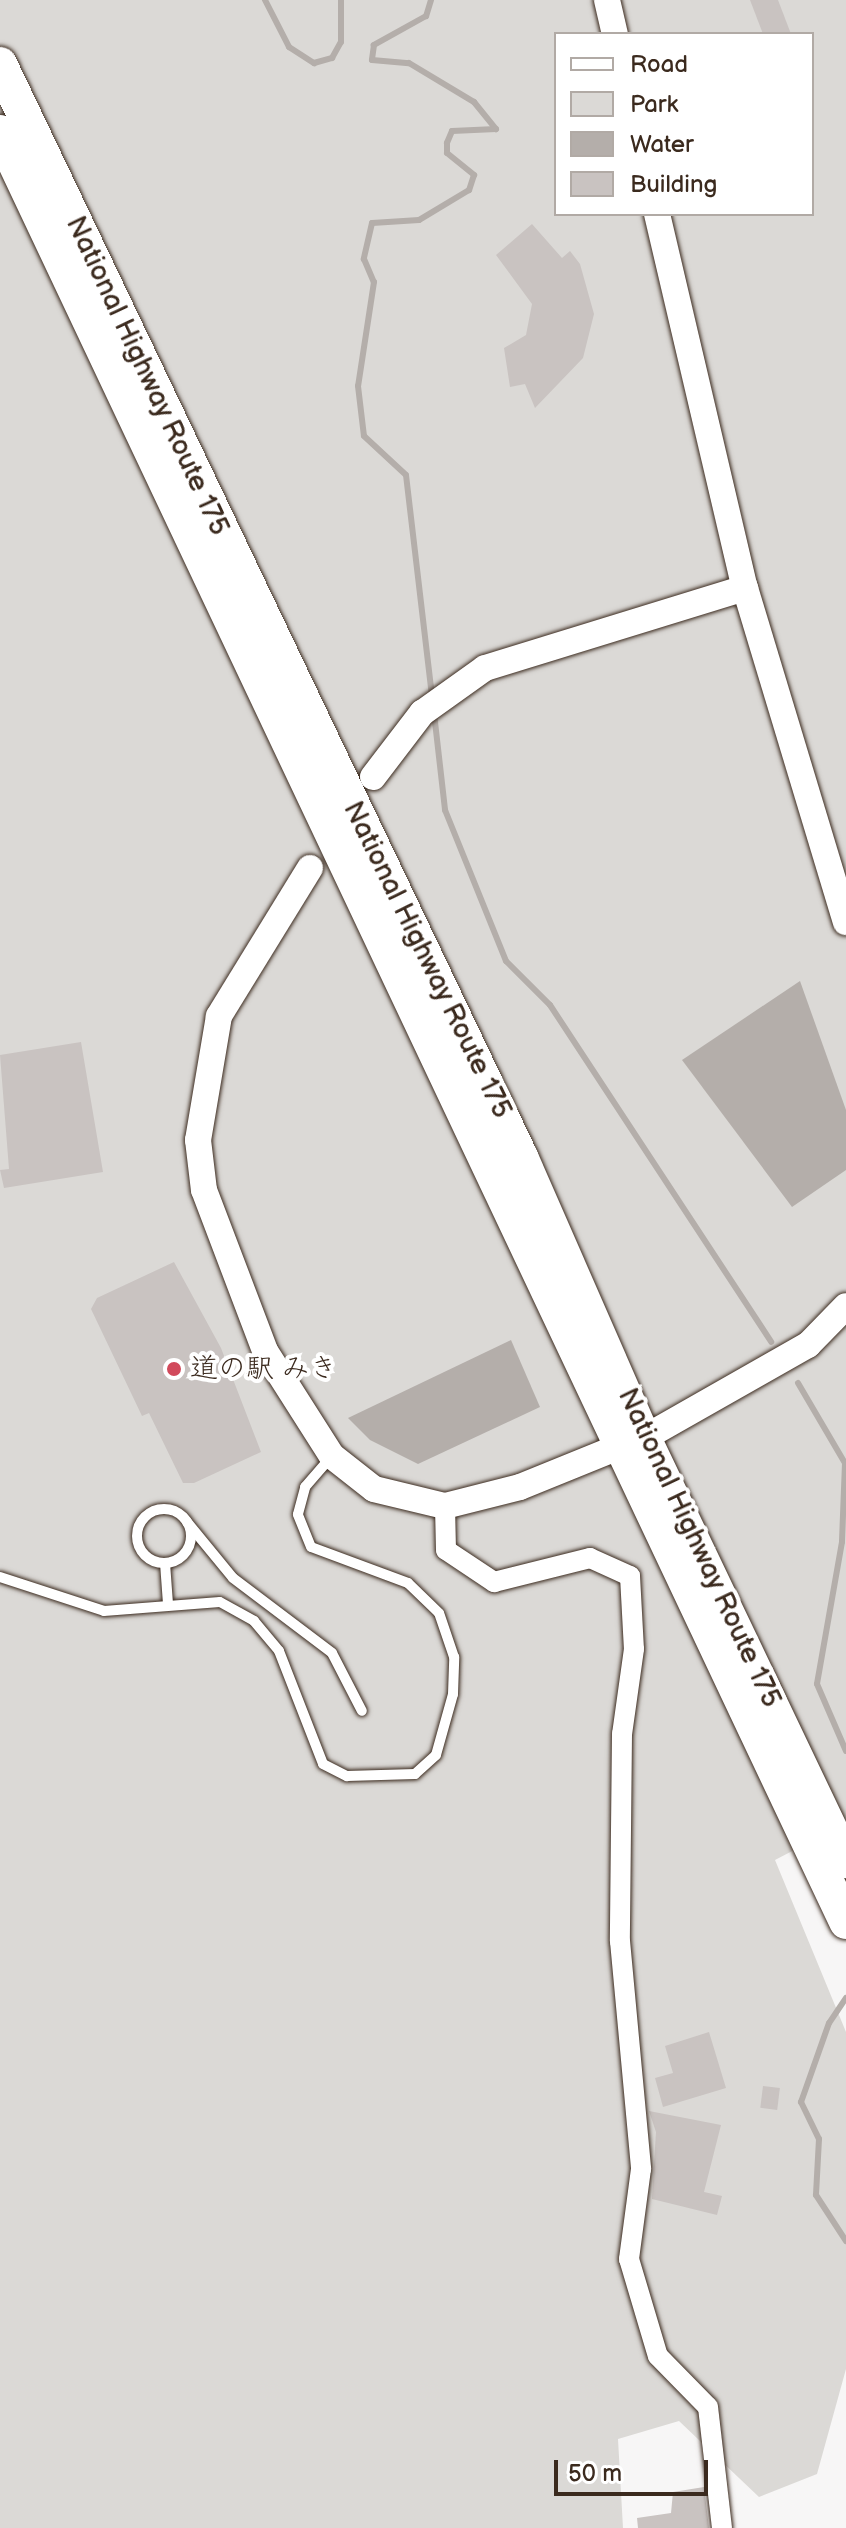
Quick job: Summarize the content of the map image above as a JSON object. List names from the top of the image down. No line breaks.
{"streets":{"highway":["National Highway Route 175"]},"places":["道の駅 みき"],"legend":["Road","Park","Water","Building"],"scale_bar":"50 m"}
